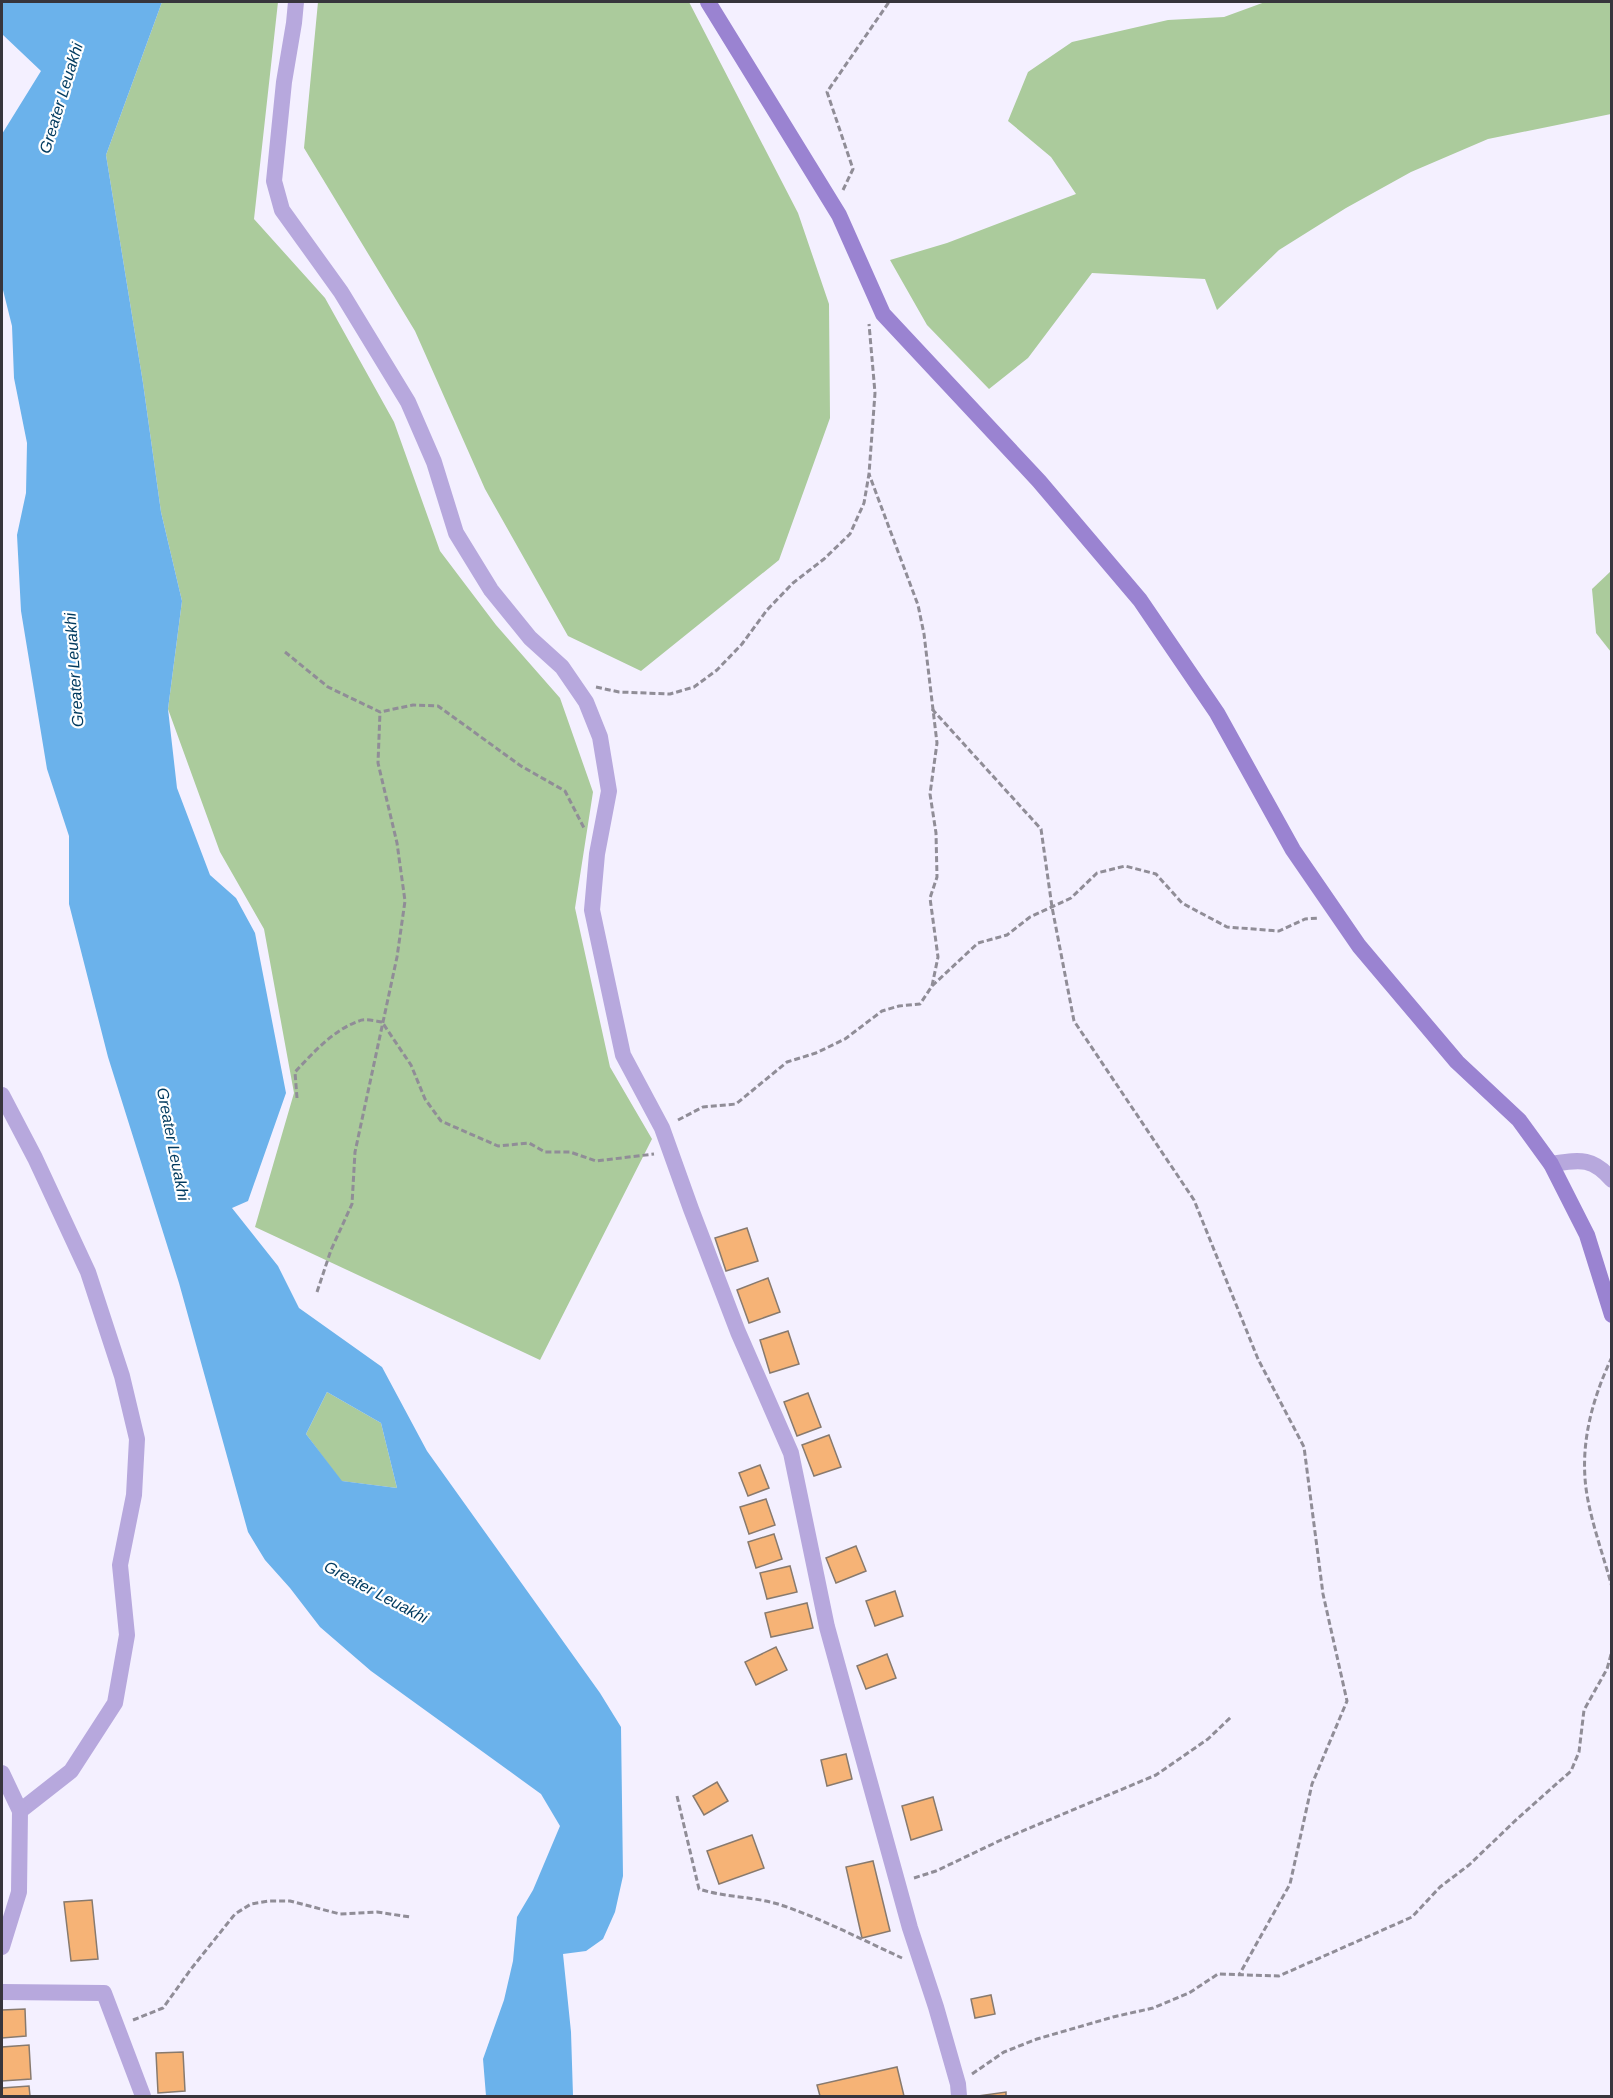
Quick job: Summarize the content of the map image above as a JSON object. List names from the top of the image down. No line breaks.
{"water":["Greater Leuakhi"]}
